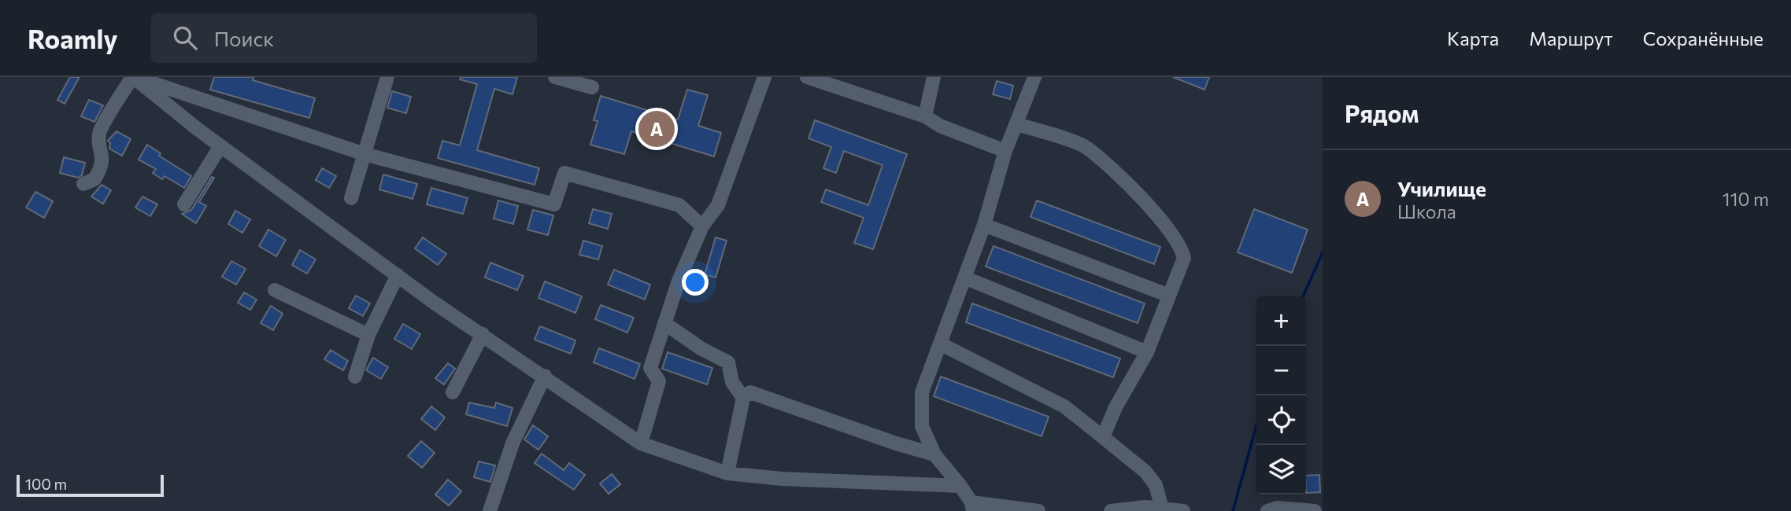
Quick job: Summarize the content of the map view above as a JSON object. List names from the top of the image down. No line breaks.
{"scale_bar":"100 m","page":{"header":"Roamly","search":"Поиск","nav":["Карта","Маршрут","Сохранённые"],"heading":"Рядом","pins":"A","list":[{"mark":"A","name":"Училище","note":"Школа","value":"110 m"}],"map_buttons":["+","−"],"scale":"100 m"}}
